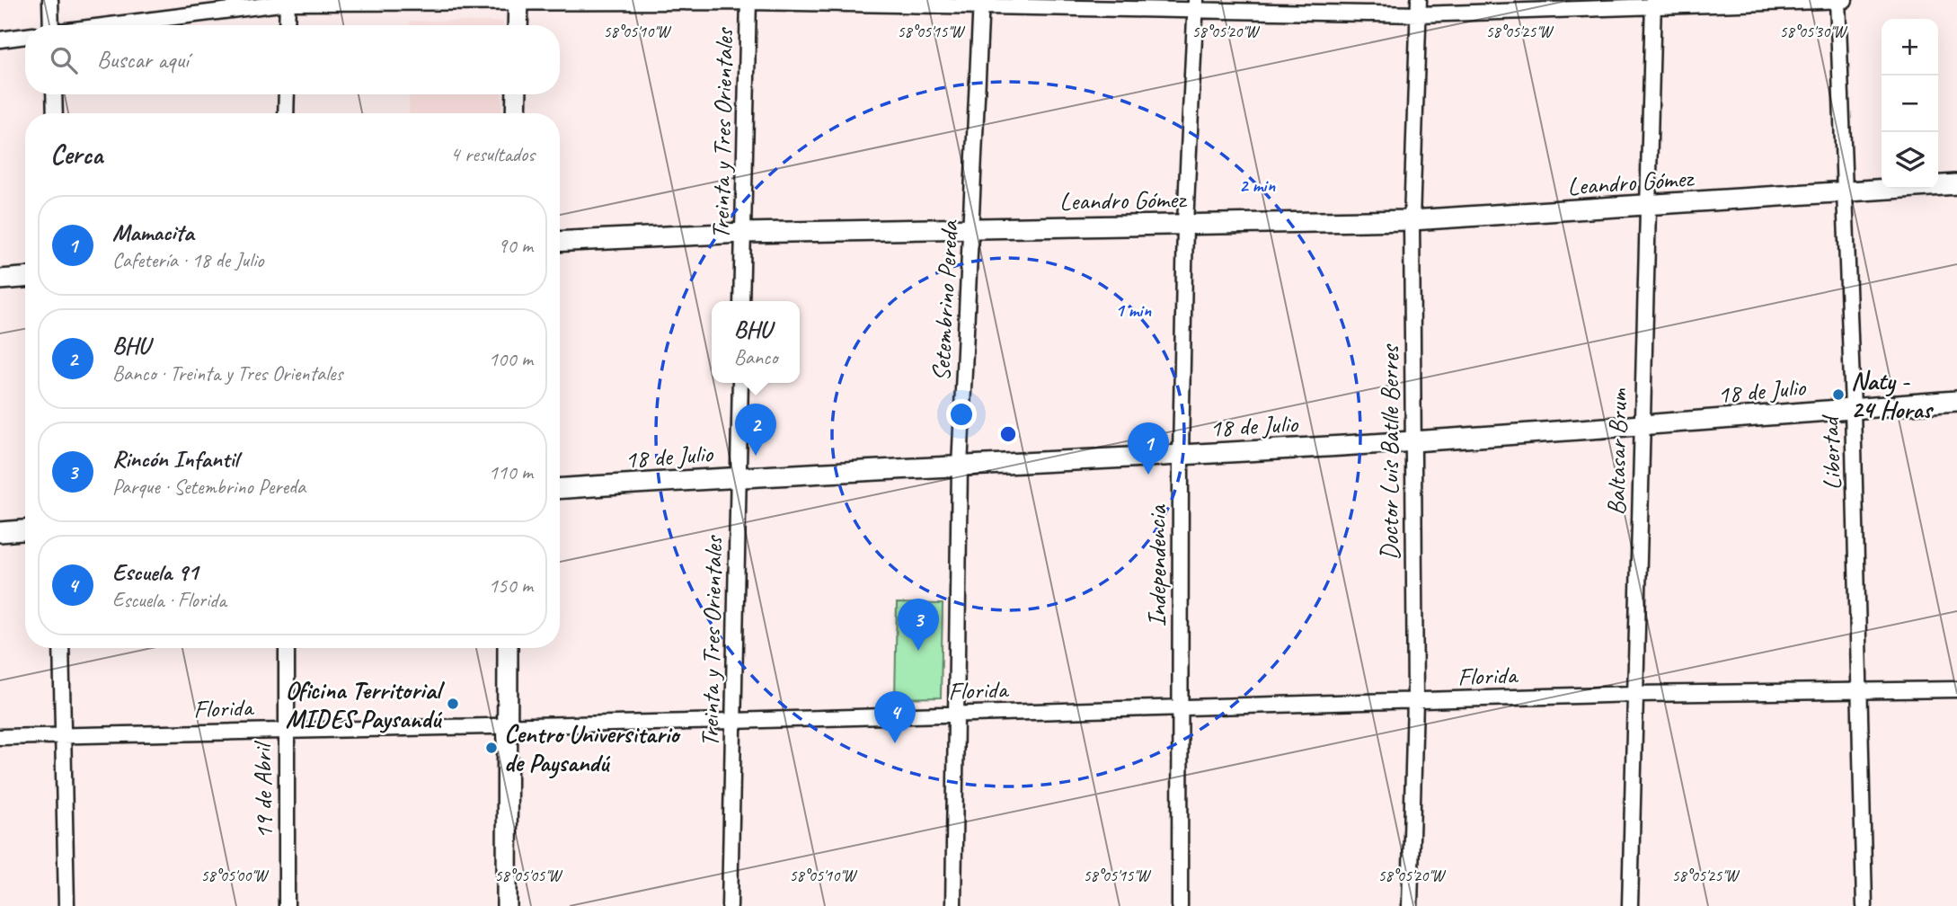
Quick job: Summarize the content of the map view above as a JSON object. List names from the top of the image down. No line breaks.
{"streets":{"street":["Treinta y Tres Orientales","Leandro Gómez","Setembrino Pereda","18 de Julio","Baltasar Brum","Doctor Luis Batlle Berres","Libertad","Independencia","Florida","19 de Abril"]},"crossings":[["Treinta y Tres Orientales","Leandro Gómez"],["Treinta y Tres Orientales","18 de Julio"],["Treinta y Tres Orientales","Florida"],["Leandro Gómez","Setembrino Pereda"],["Leandro Gómez","Baltasar Brum"],["Leandro Gómez","Doctor Luis Batlle Berres"],["Leandro Gómez","Libertad"],["Leandro Gómez","Independencia"],["Setembrino Pereda","18 de Julio"],["Setembrino Pereda","Florida"],["18 de Julio","Baltasar Brum"],["18 de Julio","Doctor Luis Batlle Berres"],["18 de Julio","Libertad"],["18 de Julio","Independencia"],["Baltasar Brum","Florida"],["Doctor Luis Batlle Berres","Florida"],["Libertad","Florida"],["Independencia","Florida"],["Florida","19 de Abril"]],"places":["Naty - 24 Horas","Oficina Territorial MIDES Paysandú","Centro Universitario de Paysandú"],"page":{"map_buttons":["+","−"],"search":"Buscar aquí","heading":["Cerca","4 resultados"],"list":[{"mark":"1","name":"Mamacita","note":"Cafetería · 18 de Julio","value":"90 m"},{"mark":"2","name":"BHU","note":"Banco · Treinta y Tres Orientales","value":"100 m"},{"mark":"3","name":"Rincón Infantil","note":"Parque · Setembrino Pereda","value":"110 m"},{"mark":"4","name":"Escuela 91","note":"Escuela · Florida","value":"150 m"}],"popup":["BHU","Banco"],"pins":["2","1","3","4"]},"coordinates":["58°05'10\"W","58°05'15\"W","58°05'20\"W","58°05'25\"W","58°05'30\"W","58°05'00\"W","58°05'05\"W"],"rings":["2 min","1 min"]}
